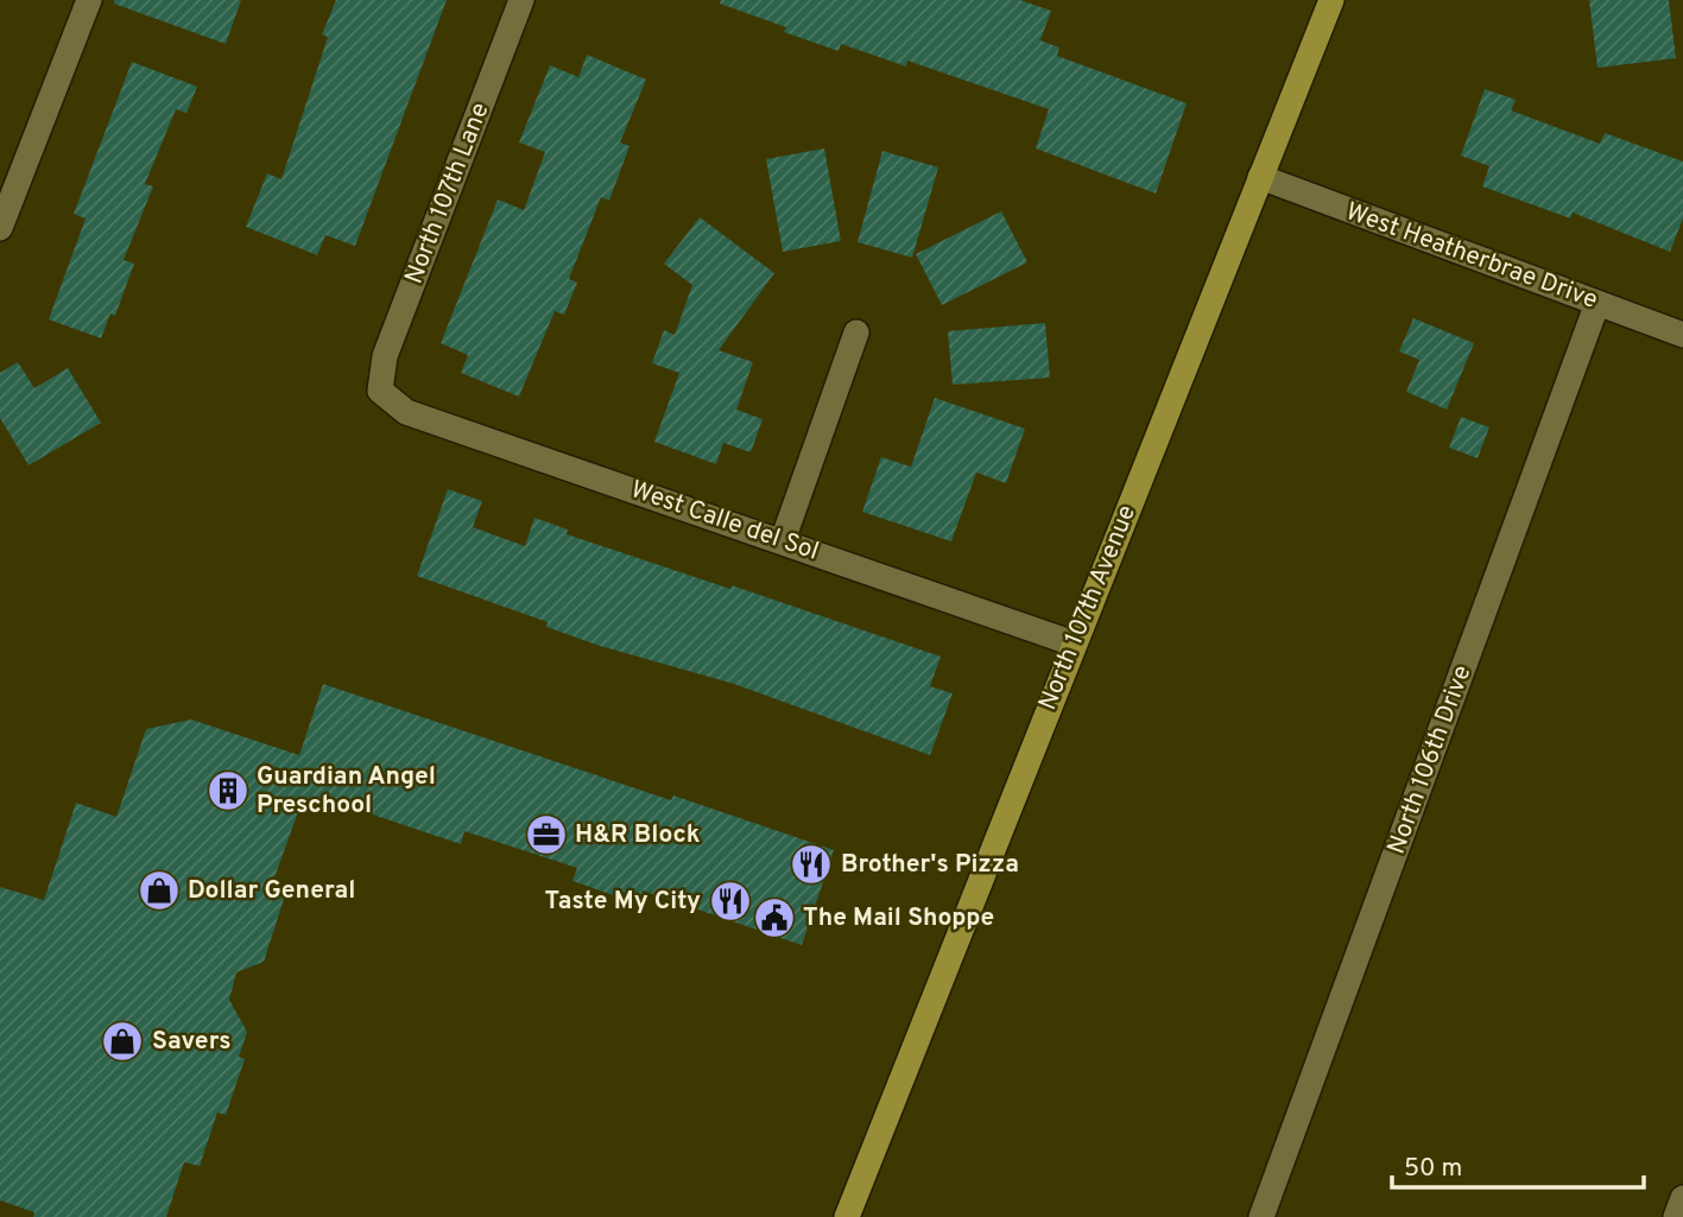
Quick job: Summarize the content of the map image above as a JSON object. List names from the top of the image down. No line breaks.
{"streets":{"main road":["North 107th Avenue"],"street":["North 107th Lane","West Heatherbrae Drive","West Calle del Sol","North 106th Drive"]},"crossings":[["North 107th Lane","West Calle del Sol"],["West Heatherbrae Drive","North 107th Avenue"],["West Heatherbrae Drive","North 106th Drive"],["West Calle del Sol","North 107th Avenue"]],"places":{"building":["Guardian Angel Preschool"],"office":["H&R Block"],"restaurant":["Brother's Pizza","Taste My City"],"shop":["Dollar General","Savers"],"public building":["The Mail Shoppe"]},"scale_bar":"50 m"}
